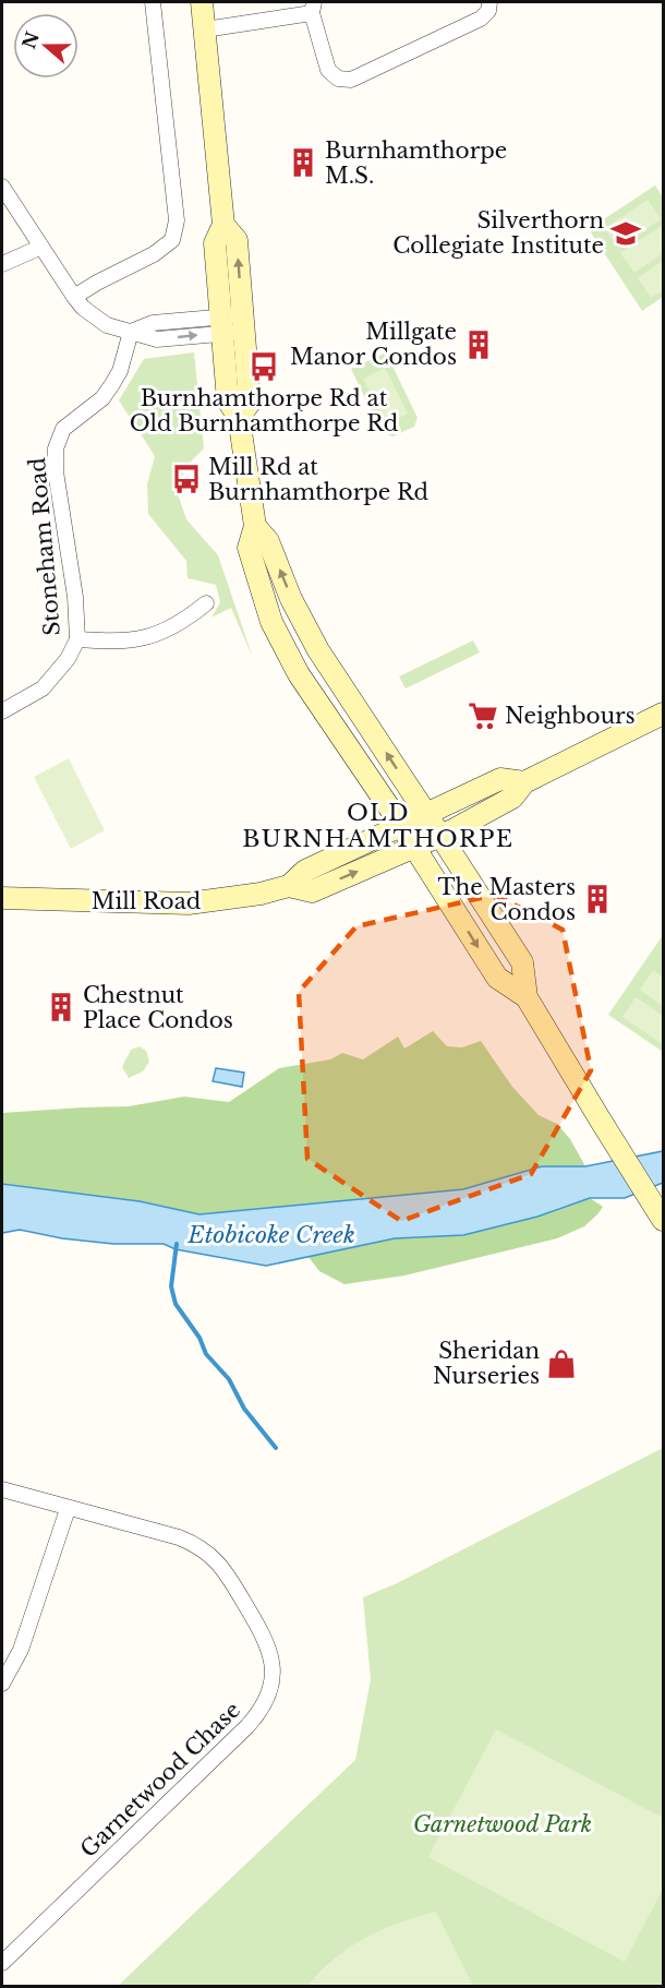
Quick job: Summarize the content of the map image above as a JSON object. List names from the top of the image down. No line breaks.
{"streets":{"main road":["Mill Road"],"street":["Stoneham Road","Garnetwood Chase"]},"districts":["OLD BURNHAMTHORPE"],"water":["Etobicoke Creek"],"parks":["Garnetwood Park"],"places":{"building":["Burnhamthorpe M.S.","Millgate Manor Condos","The Masters Condos","Chestnut Place Condos"],"school or university":["Silverthorn Collegiate Institute"],"bus stop":["Burnhamthorpe Rd at Old Burnhamthorpe Rd","Mill Rd at Burnhamthorpe Rd"],"supermarket":["Neighbours"],"shop":["Sheridan Nurseries"]},"north":"left"}
